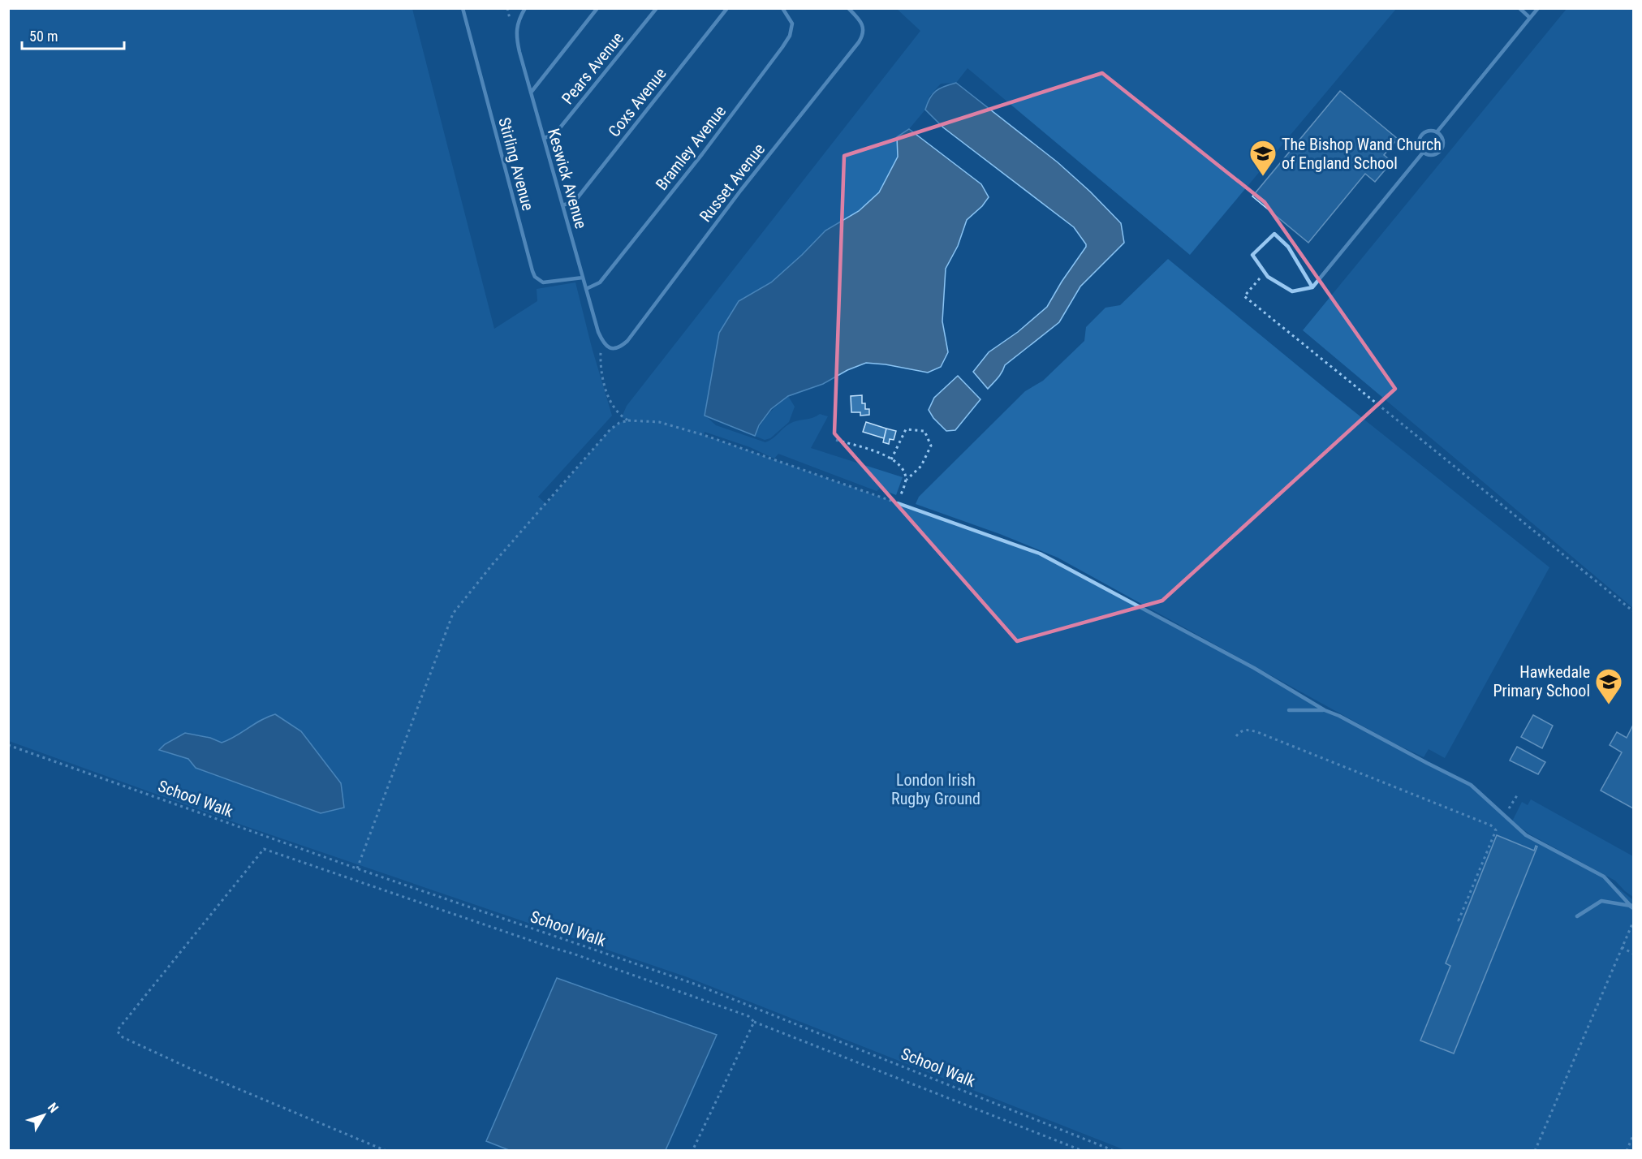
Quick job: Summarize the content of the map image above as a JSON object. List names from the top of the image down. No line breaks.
{"streets":{"lane":["Pears Avenue","Coxs Avenue","Bramley Avenue","Stirling Avenue","Keswick Avenue","Russet Avenue"],"path":["School Walk"]},"crossings":[["Pears Avenue","Keswick Avenue"],["Coxs Avenue","Keswick Avenue"],["Bramley Avenue","Keswick Avenue"],["Stirling Avenue","Keswick Avenue"],["Keswick Avenue","Russet Avenue"]],"parks":["London Irish Rugby Ground"],"places":{"school or university":["The Bishop Wand Church of England School","Hawkedale Primary School"]},"scale_bar":"50 m","north":"top right"}
